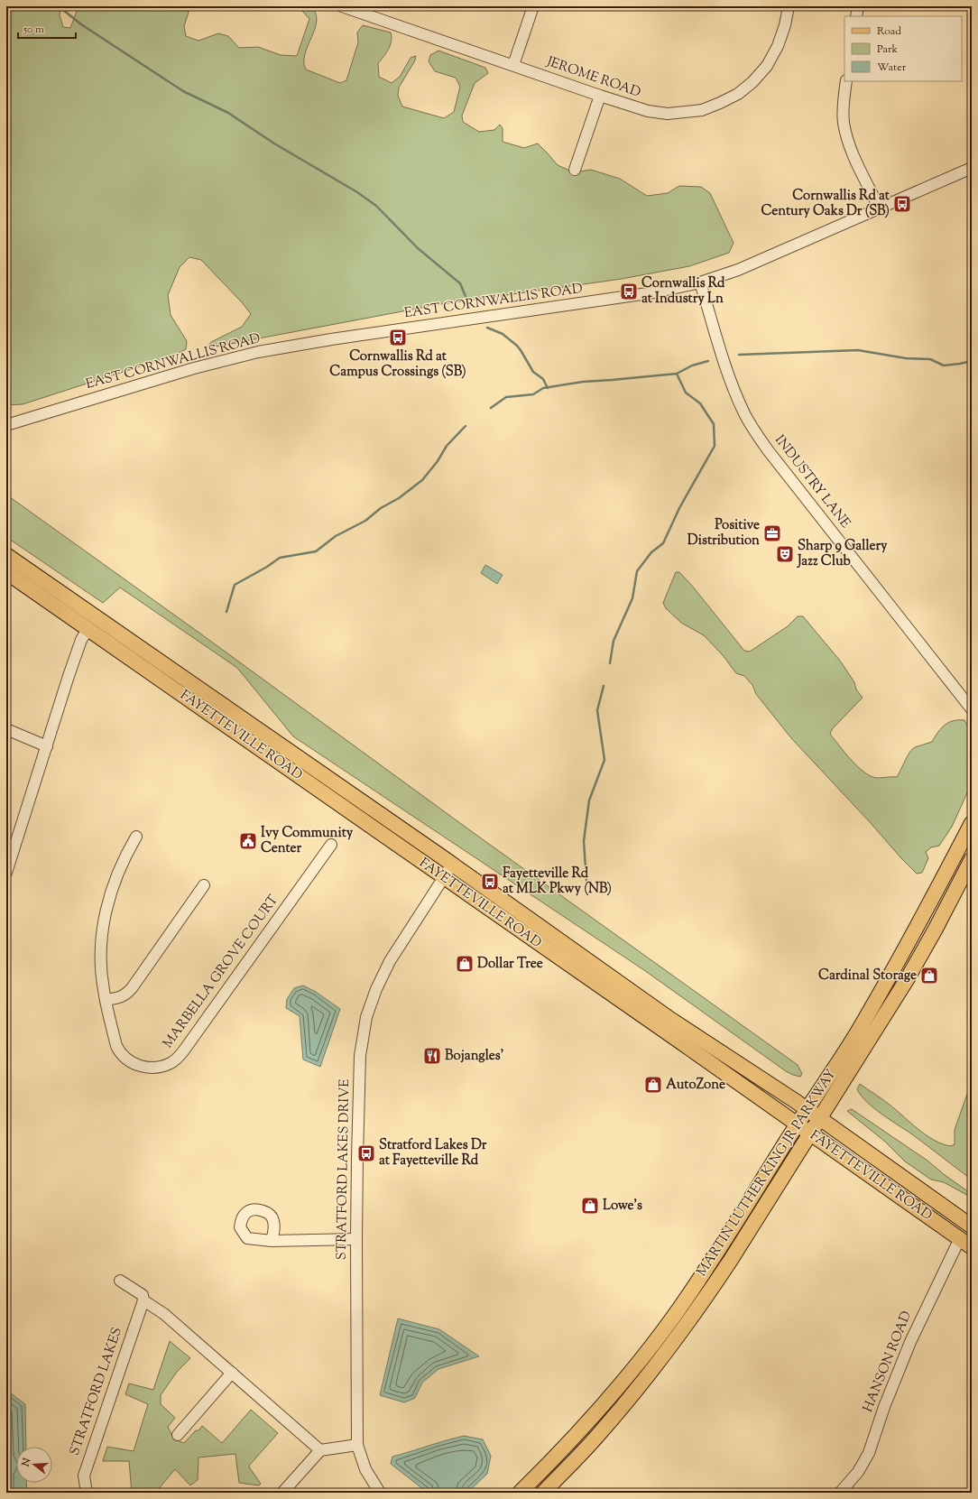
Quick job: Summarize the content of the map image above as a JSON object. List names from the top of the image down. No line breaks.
{"streets":{"main road":["FAYETTEVILLE ROAD","MARTIN LUTHER KING JR PARKWAY"],"street":["JEROME ROAD","EAST CORNWALLIS ROAD","INDUSTRY LANE","MARBELLA GROVE COURT","STRATFORD LAKES DRIVE","HANSON ROAD","STRATFORD LAKES"]},"crossings":[["EAST CORNWALLIS ROAD","INDUSTRY LANE"],["FAYETTEVILLE ROAD","STRATFORD LAKES DRIVE"],["FAYETTEVILLE ROAD","MARTIN LUTHER KING JR PARKWAY"],["FAYETTEVILLE ROAD","HANSON ROAD"]],"places":{"bus stop":["Cornwallis Rd at Century Oaks Dr (SB)","Cornwallis Rd at Industry Ln","Cornwallis Rd at Campus Crossings (SB)","Fayetteville Rd at MLK Pkwy (NB)","Stratford Lakes Dr at Fayetteville Rd"],"office":["Positive Distribution"],"theatre":["Sharp 9 Gallery Jazz Club"],"public building":["Ivy Community Center"],"shop":["Dollar Tree","Cardinal Storage","AutoZone","Lowe's"],"restaurant":["Bojangles'"]},"legend":["Road","Park","Water"],"scale_bar":"50 m","north":"left"}
